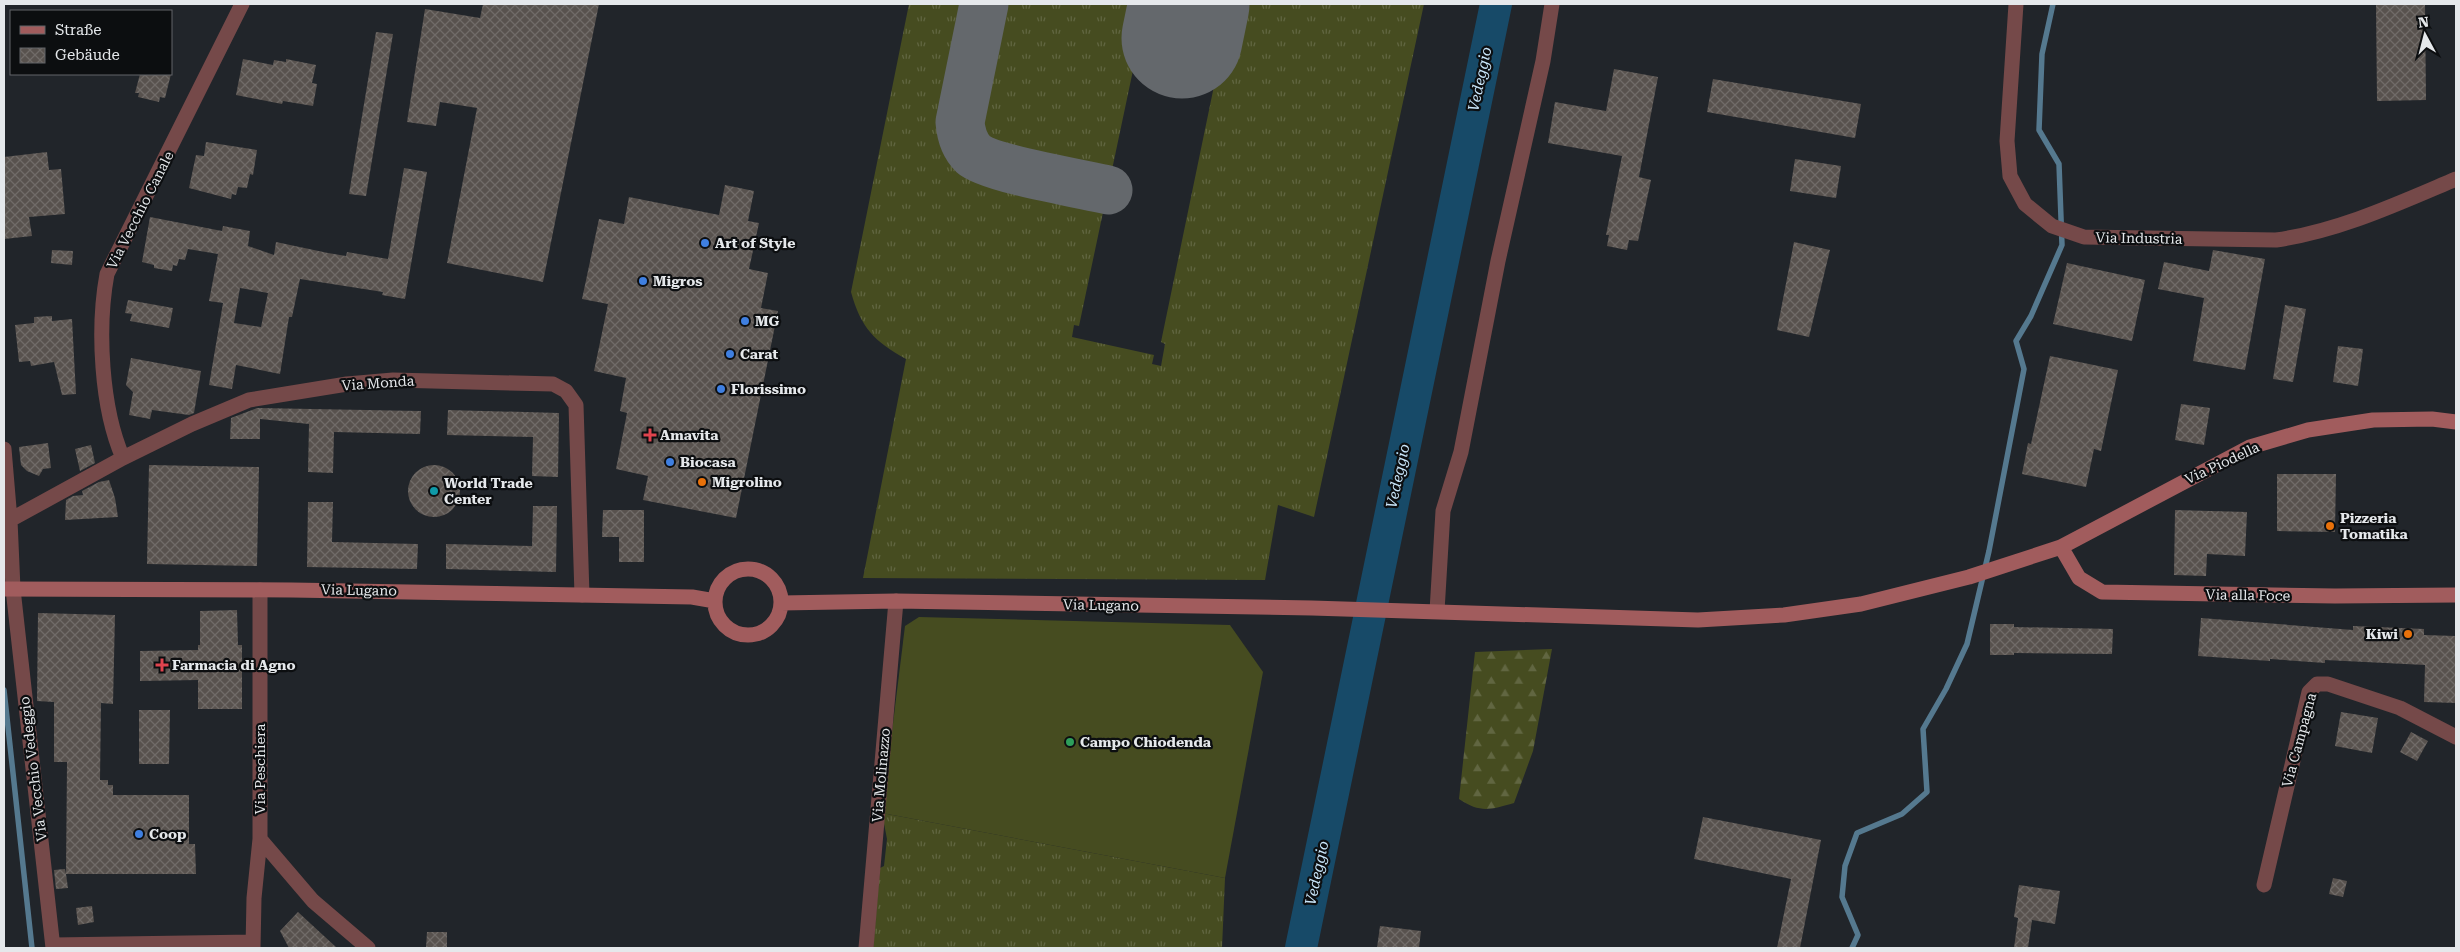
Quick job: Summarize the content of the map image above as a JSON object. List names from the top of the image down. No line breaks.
{"streets":{"main road":["Via Piodella","Via Lugano","Via alla Foce"],"street":["Via Vecchio Canale","Via Industria","Via Monda","Via Campagna","Via Vecchio Vedeggio","Via Peschiera","Via Molinazzo"]},"crossings":[["Via Vecchio Canale","Via Monda"],["Via Monda","Via Lugano"],["Via Monda","Via Vecchio Vedeggio"],["Via Piodella","Via Lugano"],["Via Piodella","Via alla Foce"],["Via Lugano","Via Vecchio Vedeggio"],["Via Lugano","Via Peschiera"],["Via Lugano","Via Molinazzo"]],"water":["Vedeggio"],"places":{"other":["Art of Style","Migros","MG","Carat","Florissimo","Biocasa","Migrolino","World Trade Center","Pizzeria Tomatika","Kiwi","Campo Chiodenda","Coop"],"health":["Amavita","Farmacia di Agno"]},"legend":["Straße","Gebäude"],"north":"top"}
